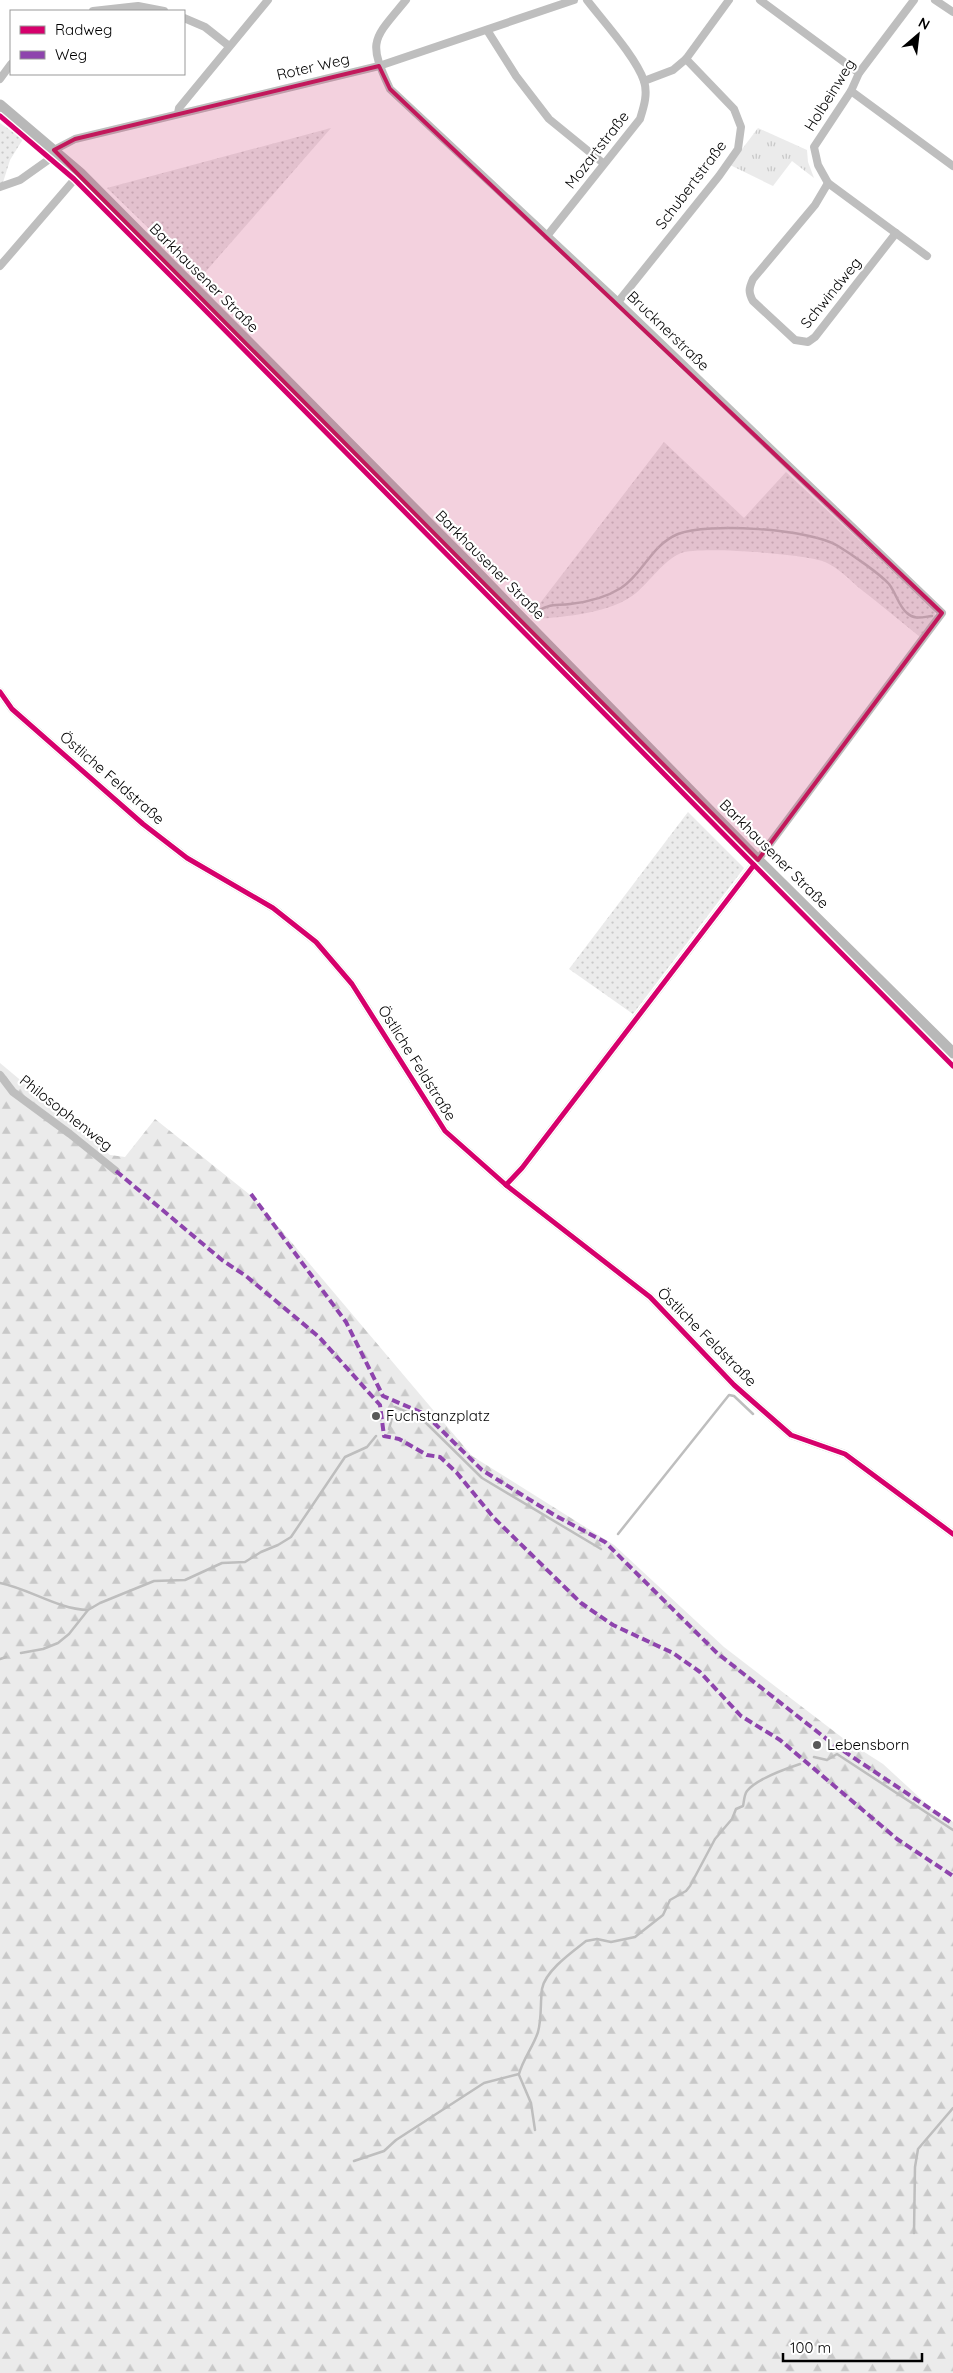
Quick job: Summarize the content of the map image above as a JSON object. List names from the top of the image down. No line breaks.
{"streets":{"main road":["Barkhausener Straße"],"street":["Roter Weg","Holbeinweg","Mozartstraße","Schubertstraße","Schwindweg","Brucknerstraße","Östliche Feldstraße","Philosophenweg"]},"crossings":[["Roter Weg","Barkhausener Straße"],["Roter Weg","Brucknerstraße"],["Holbeinweg","Schwindweg"],["Mozartstraße","Brucknerstraße"],["Schubertstraße","Brucknerstraße"],["Barkhausener Straße","Brucknerstraße"]],"places":["Fuchstanzplatz","Lebensborn"],"legend":["Radweg","Weg"],"scale_bar":"100 m","north":"top right"}
